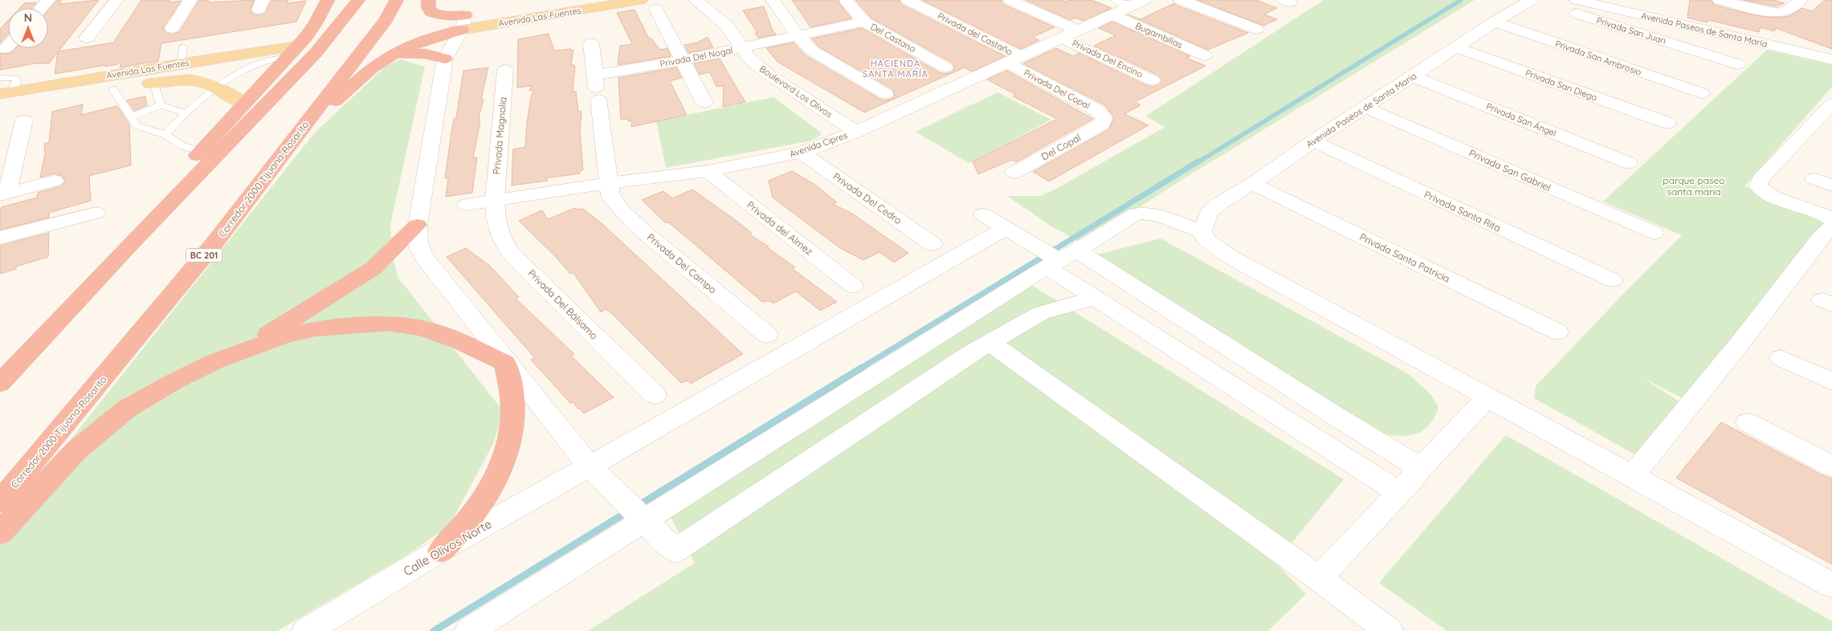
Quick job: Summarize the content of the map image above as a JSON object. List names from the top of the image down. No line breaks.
{"streets":{"highway":["Corredor 2000 Tijuana-Rosarito","BC 201"],"main road":["Avenida Las Fuentes"],"street":["Avenida Paseos de Santa María","Privada San Juan","Privada del Castaño","Bugambilias","Del Castano","Privada Del Nogal","Privada San Ambrosio","Privada Del Encino","Privada San Diego","Privada Del Copal","Boulevard Los Olivos","Privada San Ángel","Privada Magnolia","Avenida Cipres","Del Copal","Privada San Gabriel","Privada Del Cedro","Privada Santa Rita","Privada del Almez","Privada Santa Patricia","Privada Del Campo","Privada Del Bálsamo","Calle Olivos Norte"]},"crossings":[["Avenida Paseos de Santa María","Privada San Juan"],["Avenida Paseos de Santa María","Privada San Ambrosio"],["Avenida Paseos de Santa María","Privada San Diego"],["Avenida Paseos de Santa María","Privada San Ángel"],["Avenida Paseos de Santa María","Privada San Gabriel"],["Avenida Paseos de Santa María","Privada Santa Rita"],["Avenida Paseos de Santa María","Privada Santa Patricia"],["Privada del Castaño","Privada Del Copal"],["Privada del Castaño","Avenida Cipres"],["Bugambilias","Avenida Cipres"],["Del Castano","Privada Del Nogal"],["Privada Del Nogal","Boulevard Los Olivos"],["Privada Del Nogal","Privada Del Campo"],["Privada Del Encino","Avenida Cipres"],["Privada Del Copal","Avenida Cipres"],["Privada Del Copal","Del Copal"],["Boulevard Los Olivos","Avenida Cipres"],["Privada Magnolia","Avenida Cipres"],["Privada Magnolia","Privada Del Bálsamo"],["Avenida Cipres","Privada Del Cedro"],["Avenida Cipres","Privada del Almez"],["Avenida Cipres","Privada Del Campo"],["Avenida Cipres","Privada Del Bálsamo"]],"districts":["HACIENDA SANTA MARÍA"],"parks":["parque paseo santa maria"],"north":"top"}
